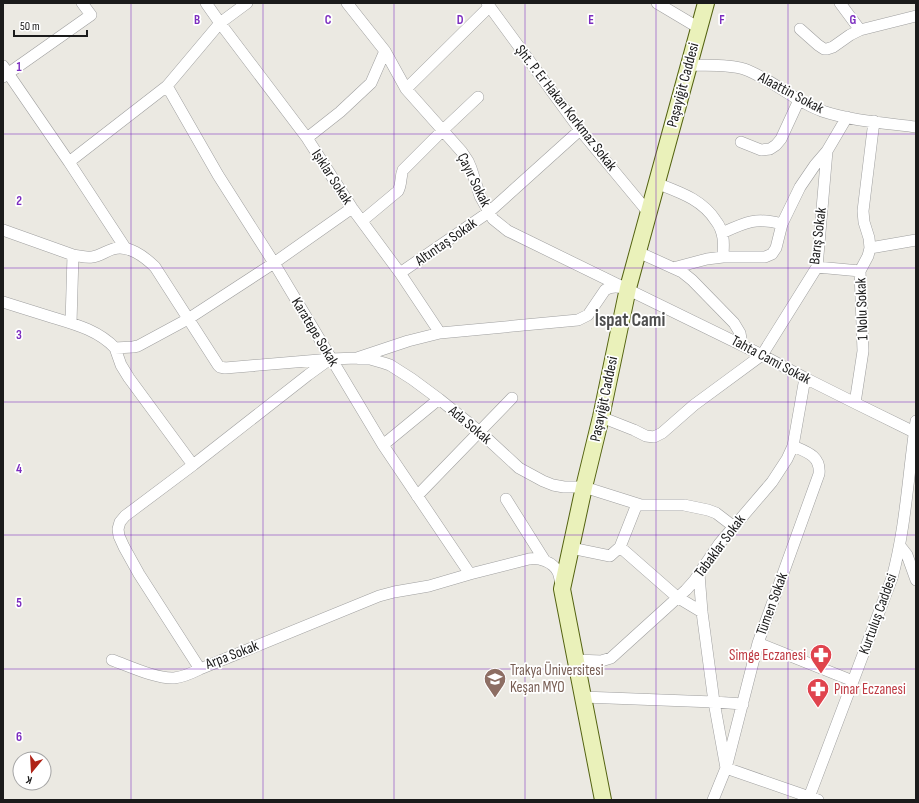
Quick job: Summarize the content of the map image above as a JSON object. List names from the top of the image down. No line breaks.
{"streets":{"main road":["Paşayiğit Caddesi"],"street":["Alaattin Sokak","Şht. P. Er Hakan Korkmaz Sokak","Işıklar Sokak","Çayır Sokak","Barış Sokak","Altıntaş Sokak","1 Nolu Sokak","Karatepe Sokak","Tahta Cami Sokak","Ada Sokak","Tabaklar Sokak","Tümen Sokak","Kurtuluş Caddesi","Arpa Sokak"]},"crossings":[["Paşayiğit Caddesi","Alaattin Sokak"],["Paşayiğit Caddesi","Şht. P. Er Hakan Korkmaz Sokak"],["Paşayiğit Caddesi","Çayır Sokak"],["Paşayiğit Caddesi","Tahta Cami Sokak"],["Paşayiğit Caddesi","Ada Sokak"],["Paşayiğit Caddesi","Tabaklar Sokak"],["Paşayiğit Caddesi","Arpa Sokak"],["Şht. P. Er Hakan Korkmaz Sokak","Altıntaş Sokak"],["Işıklar Sokak","Altıntaş Sokak"],["Çayır Sokak","Altıntaş Sokak"],["Çayır Sokak","Tahta Cami Sokak"],["Barış Sokak","Tahta Cami Sokak"],["1 Nolu Sokak","Tahta Cami Sokak"],["Karatepe Sokak","Arpa Sokak"],["Tahta Cami Sokak","Tabaklar Sokak"],["Tahta Cami Sokak","Kurtuluş Caddesi"],["Ada Sokak","Tabaklar Sokak"],["Tabaklar Sokak","Tümen Sokak"]],"districts":["İspat Cami"],"places":{"pharmacy":["Simge Eczanesi","Pınar Eczanesi"],"school or university":["Trakya Üniversitesi Keşan MYO"]},"scale_bar":"50 m","north":"bottom","grid":{"columns":["B","C","D","E","F","G"],"rows":["1","2","3","4","5","6"]}}
